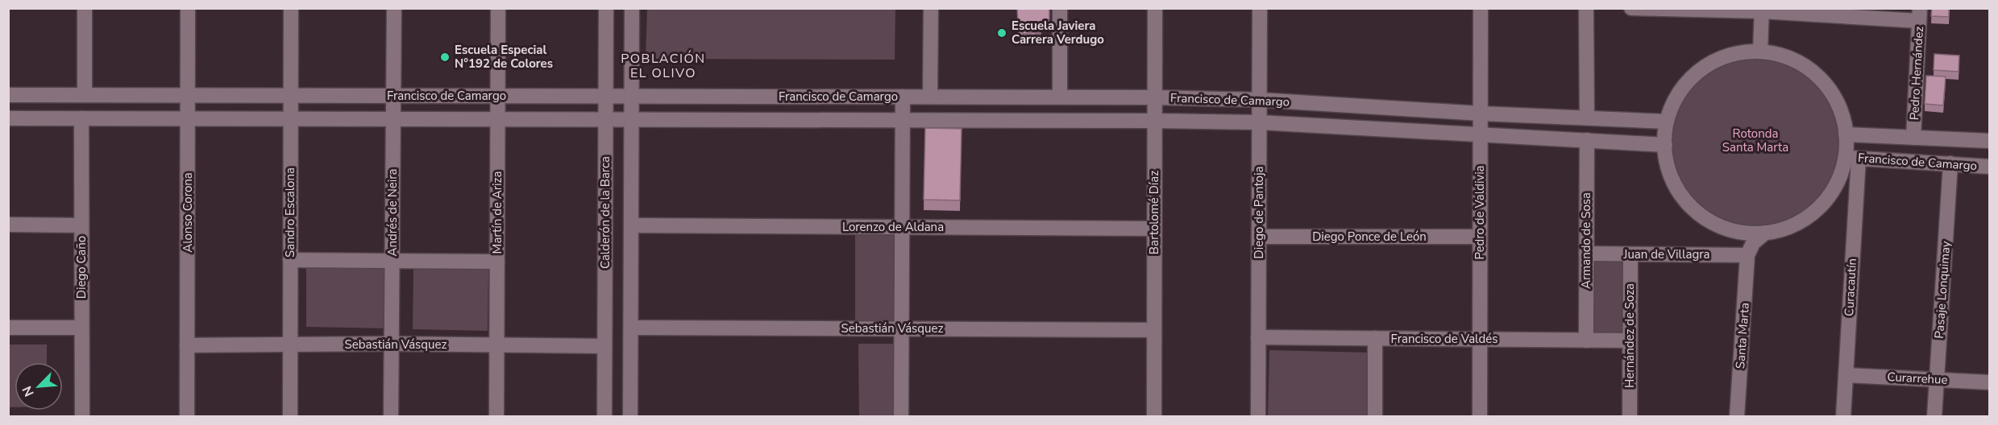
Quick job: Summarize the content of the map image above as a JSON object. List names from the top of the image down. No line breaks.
{"streets":{"street":["Pedro Hernández","Francisco de Camargo","Alonso Corona","Sandro Escalona","Andrés de Neira","Martín de Ariza","Calderón de la Barca","Bartolomé Díaz","Diego de Pantoja","Pedro de Valdivia","Lorenzo de Aldana","Diego Ponce de León","Armando de Sosa","Juan de Villagra","Diego Caño","Curacautín","Pasaje Lonquimay","Sebastián Vásquez","Hernández de Soza","Santa Marta","Francisco de Valdés","Curarrehue"]},"crossings":[["Pedro Hernández","Francisco de Camargo"],["Francisco de Camargo","Alonso Corona"],["Francisco de Camargo","Sandro Escalona"],["Francisco de Camargo","Andrés de Neira"],["Francisco de Camargo","Martín de Ariza"],["Francisco de Camargo","Calderón de la Barca"],["Francisco de Camargo","Bartolomé Díaz"],["Francisco de Camargo","Diego de Pantoja"],["Francisco de Camargo","Pedro de Valdivia"],["Francisco de Camargo","Armando de Sosa"],["Francisco de Camargo","Diego Caño"],["Francisco de Camargo","Curacautín"],["Francisco de Camargo","Pasaje Lonquimay"],["Francisco de Camargo","Santa Marta"],["Alonso Corona","Sebastián Vásquez"],["Sandro Escalona","Sebastián Vásquez"],["Andrés de Neira","Sebastián Vásquez"],["Martín de Ariza","Sebastián Vásquez"],["Calderón de la Barca","Sebastián Vásquez"],["Bartolomé Díaz","Lorenzo de Aldana"],["Bartolomé Díaz","Sebastián Vásquez"],["Diego de Pantoja","Diego Ponce de León"],["Diego de Pantoja","Francisco de Valdés"],["Pedro de Valdivia","Diego Ponce de León"],["Pedro de Valdivia","Francisco de Valdés"],["Armando de Sosa","Juan de Villagra"],["Armando de Sosa","Francisco de Valdés"],["Juan de Villagra","Hernández de Soza"],["Juan de Villagra","Santa Marta"],["Curacautín","Curarrehue"],["Pasaje Lonquimay","Curarrehue"],["Hernández de Soza","Francisco de Valdés"]],"districts":["POBLACIÓN EL OLIVO"],"parks":["Rotonda Santa Marta"],"places":["Escuela Javiera Carrera Verdugo","Escuela Especial N°192 de Colores"],"north":"bottom left"}
